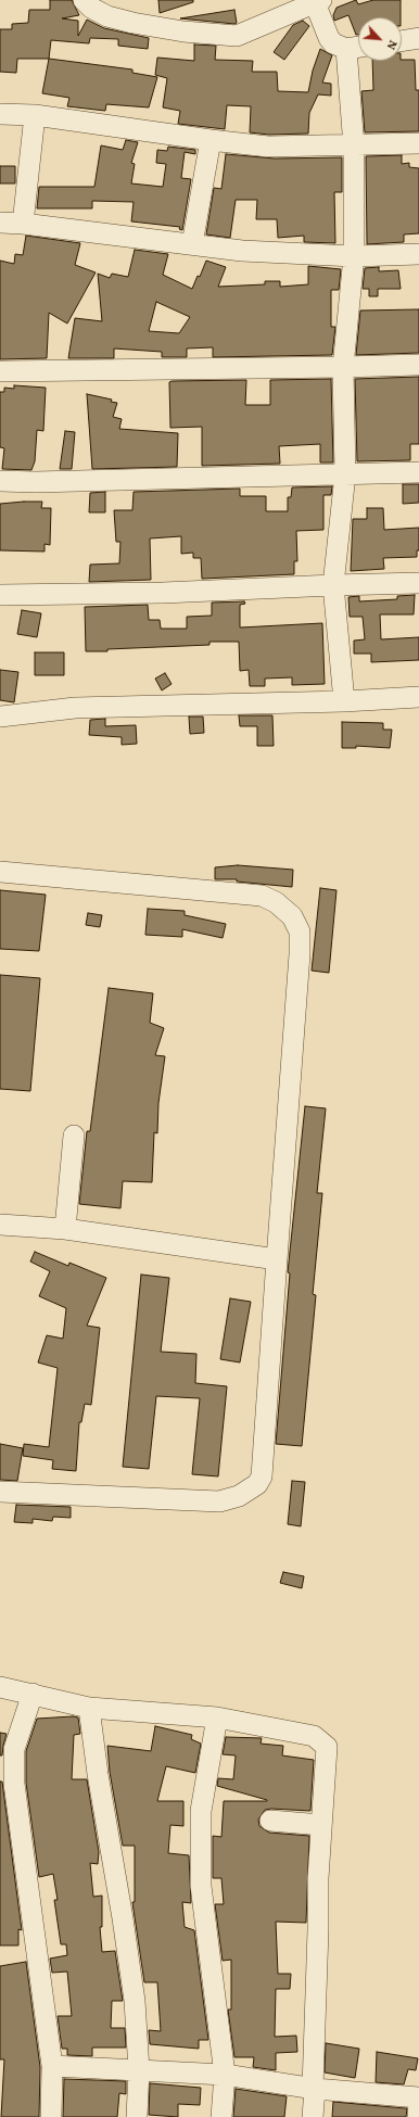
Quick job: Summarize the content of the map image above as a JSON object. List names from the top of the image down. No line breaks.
{"north":"bottom right"}
